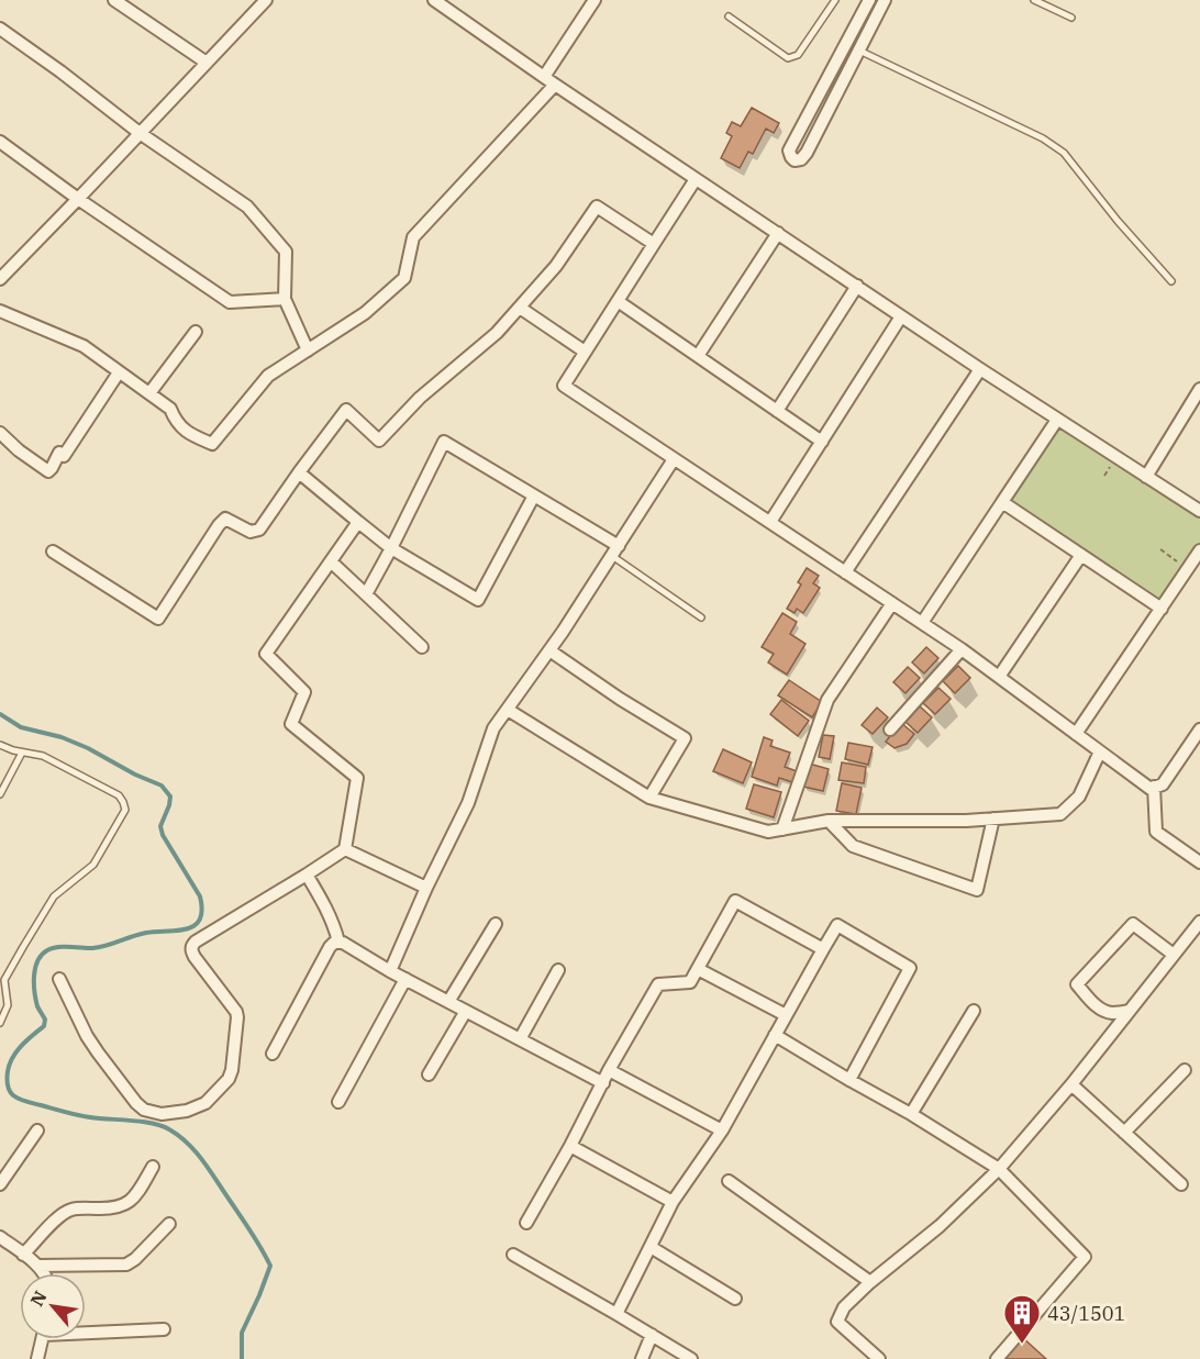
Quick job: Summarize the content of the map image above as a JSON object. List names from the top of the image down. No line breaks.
{"places":{"building":["43/1501"]},"north":"top left"}
